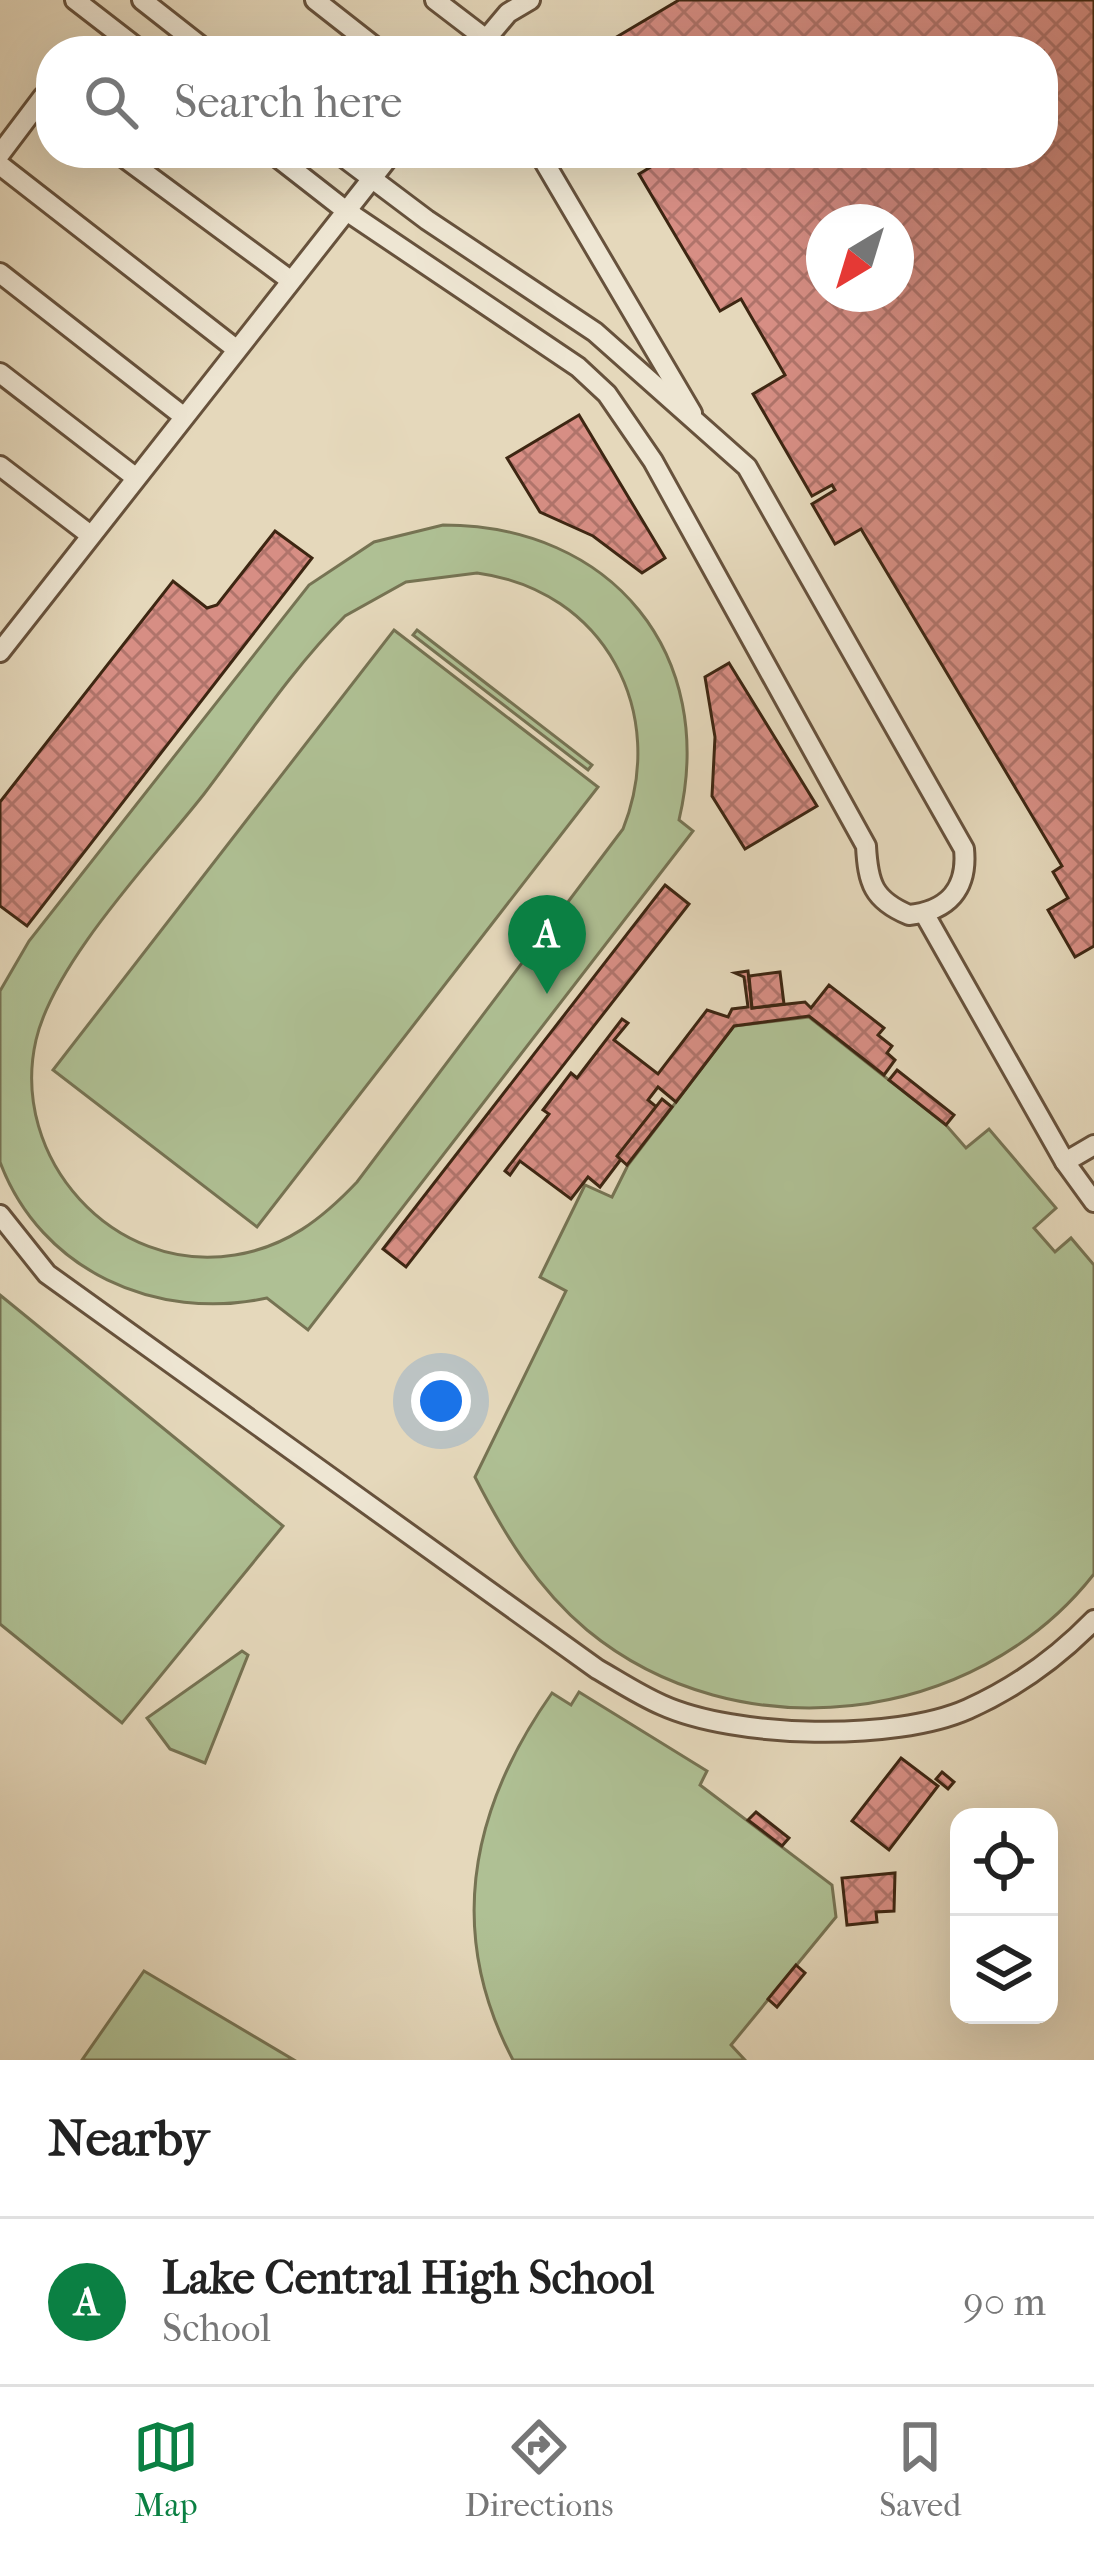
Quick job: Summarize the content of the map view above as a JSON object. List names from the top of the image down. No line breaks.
{"north":"bottom left","page":{"search":"Search here","pins":"A","heading":"Nearby","list":[{"mark":"A","name":"Lake Central High School","note":"School","value":"90 m"}],"nav":["Map","Directions","Saved"]}}
